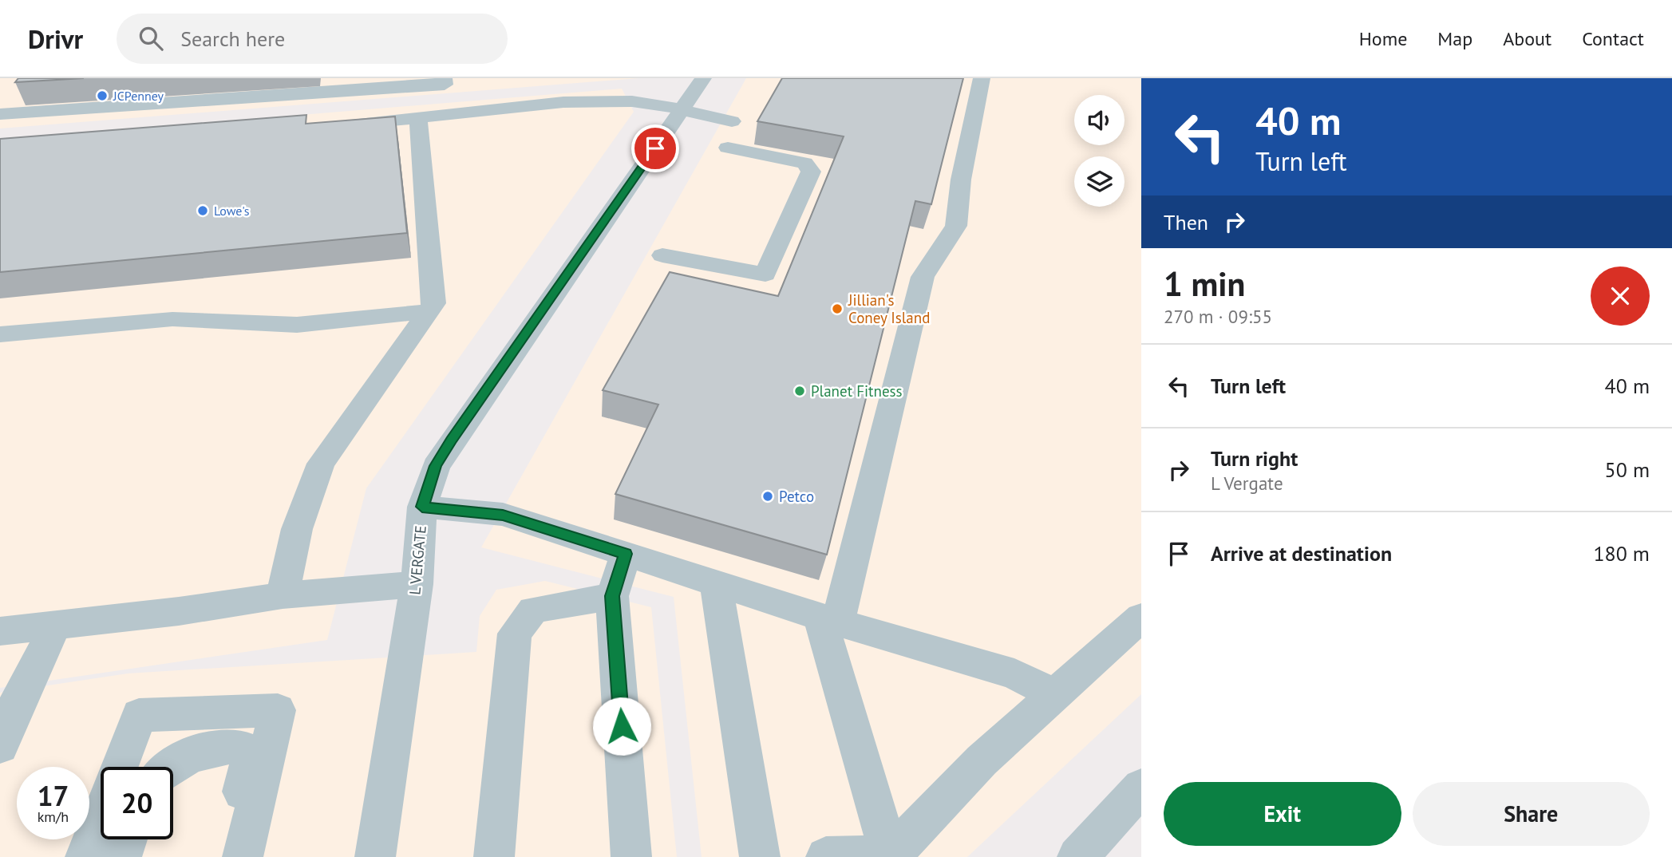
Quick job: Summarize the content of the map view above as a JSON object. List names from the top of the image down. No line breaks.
{"streets":{"street":["L VERGATE"]},"places":["JCPenney","Lowe's","Jillian's Coney Island","Planet Fitness","Petco"],"page":{"header":"Drivr","search":"Search here","nav":["Home","Map","About","Contact"],"turn":["40 m","Turn left"],"then":"Then","heading":["1 min","270 m · 09:55"],"list":[{"name":"Turn left","value":"40 m"},{"name":"Turn right","note":"L Vergate","value":"50 m"},{"name":"Arrive at destination","value":"180 m"}],"speed":"17 km/h","limit":"20","buttons":["Exit","Share"]}}
